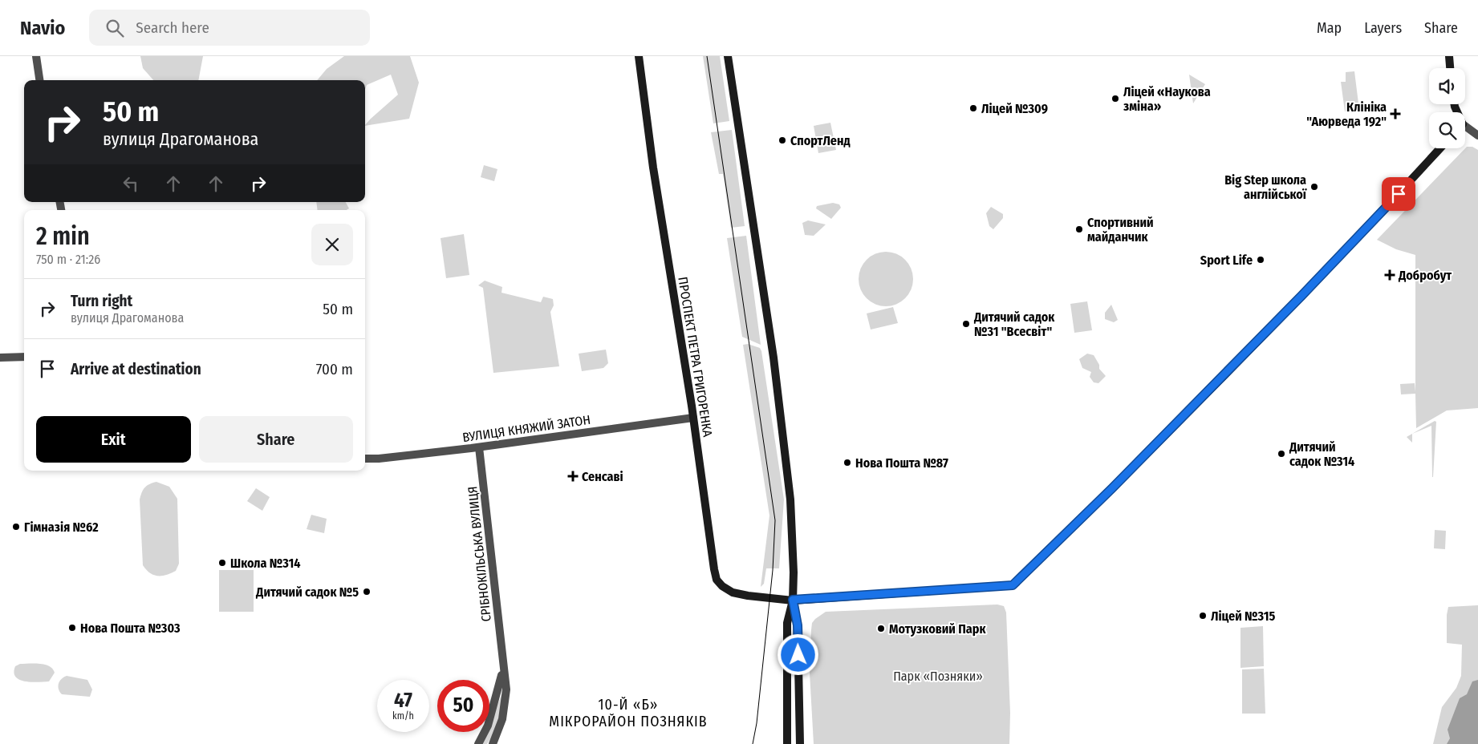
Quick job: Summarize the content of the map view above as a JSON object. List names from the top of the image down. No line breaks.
{"streets":{"main road":["ПРОСПЕКТ ПЕТРА ГРИГОРЕНКА"],"street":["ВУЛИЦЯ КНЯЖИЙ ЗАТОН","СРІБНОКІЛЬСЬКА ВУЛИЦЯ"]},"crossings":[["ПРОСПЕКТ ПЕТРА ГРИГОРЕНКА","ВУЛИЦЯ КНЯЖИЙ ЗАТОН"],["ВУЛИЦЯ КНЯЖИЙ ЗАТОН","СРІБНОКІЛЬСЬКА ВУЛИЦЯ"]],"districts":["10-Й «Б» МІКРОРАЙОН ПОЗНЯКІВ"],"parks":["Парк «Позняки»"],"places":{"other":["Ліцей «Наукова зміна»","Ліцей №309","СпортЛенд","Big Step школа англiйськоï","Спортивний майданчик","Sport Life","Дитячий садок №31 \"Всесвіт\"","Дитячий садок №314","Нова Пошта №87","Гімназія №62","Школа №314","Дитячий садок №5","Ліцей №315","Нова Пошта №303","Мотузковий Парк"],"health":["Клініка \"Аюрведа 192\"","Добробут","Сенсаві"]},"page":{"header":"Navio","search":"Search here","nav":["Map","Layers","Share"],"turn":["50 m","вулиця Драгоманова"],"heading":["2 min","750 m · 21:26"],"list":[{"name":"Turn right","note":"вулиця Драгоманова","value":"50 m"},{"name":"Arrive at destination","value":"700 m"}],"buttons":["Exit","Share"],"speed":"47 km/h","limit":"50"}}
